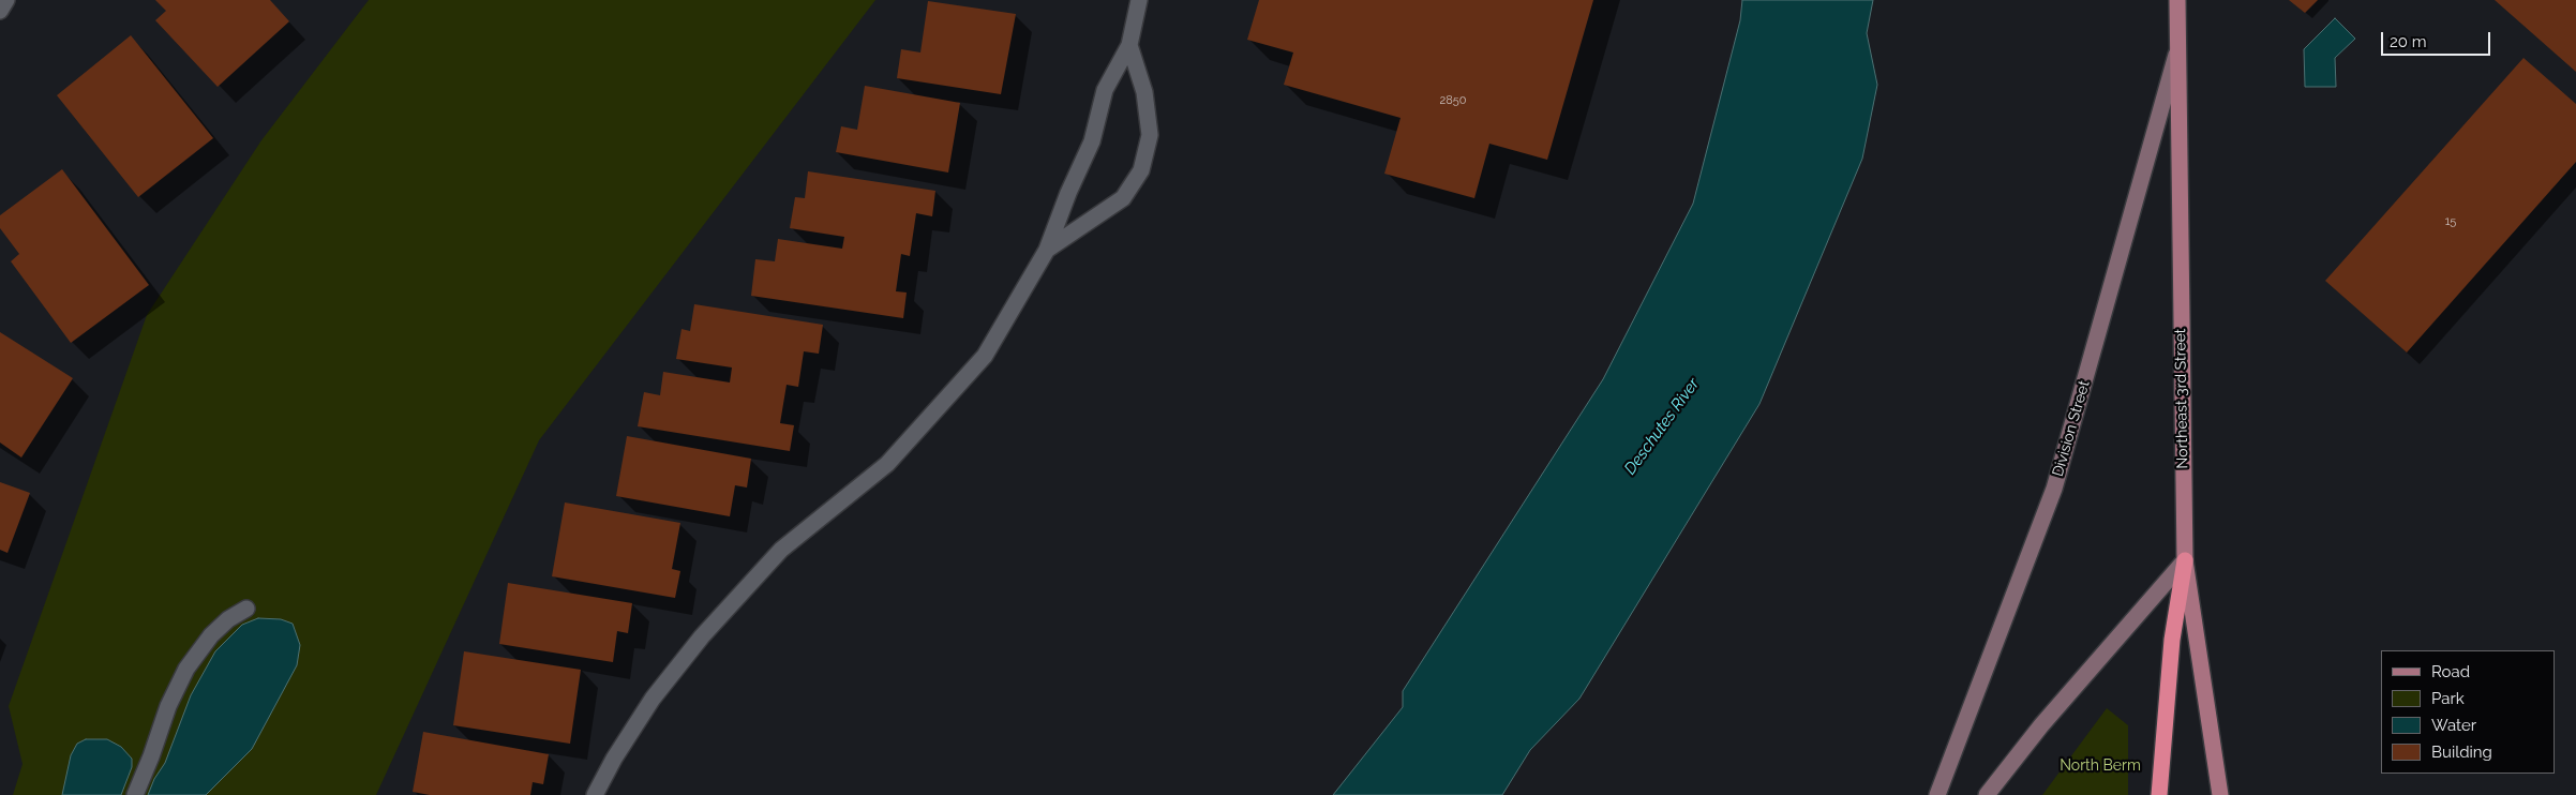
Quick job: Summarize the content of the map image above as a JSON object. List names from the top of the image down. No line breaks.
{"streets":{"main road":["Northeast 3rd Street","Division Street"]},"crossings":[["Northeast 3rd Street","Division Street"]],"water":["Deschutes River"],"parks":["North Berm"],"house_numbers":["2850","15"],"legend":["Road","Park","Water","Building"],"scale_bar":"20 m"}
